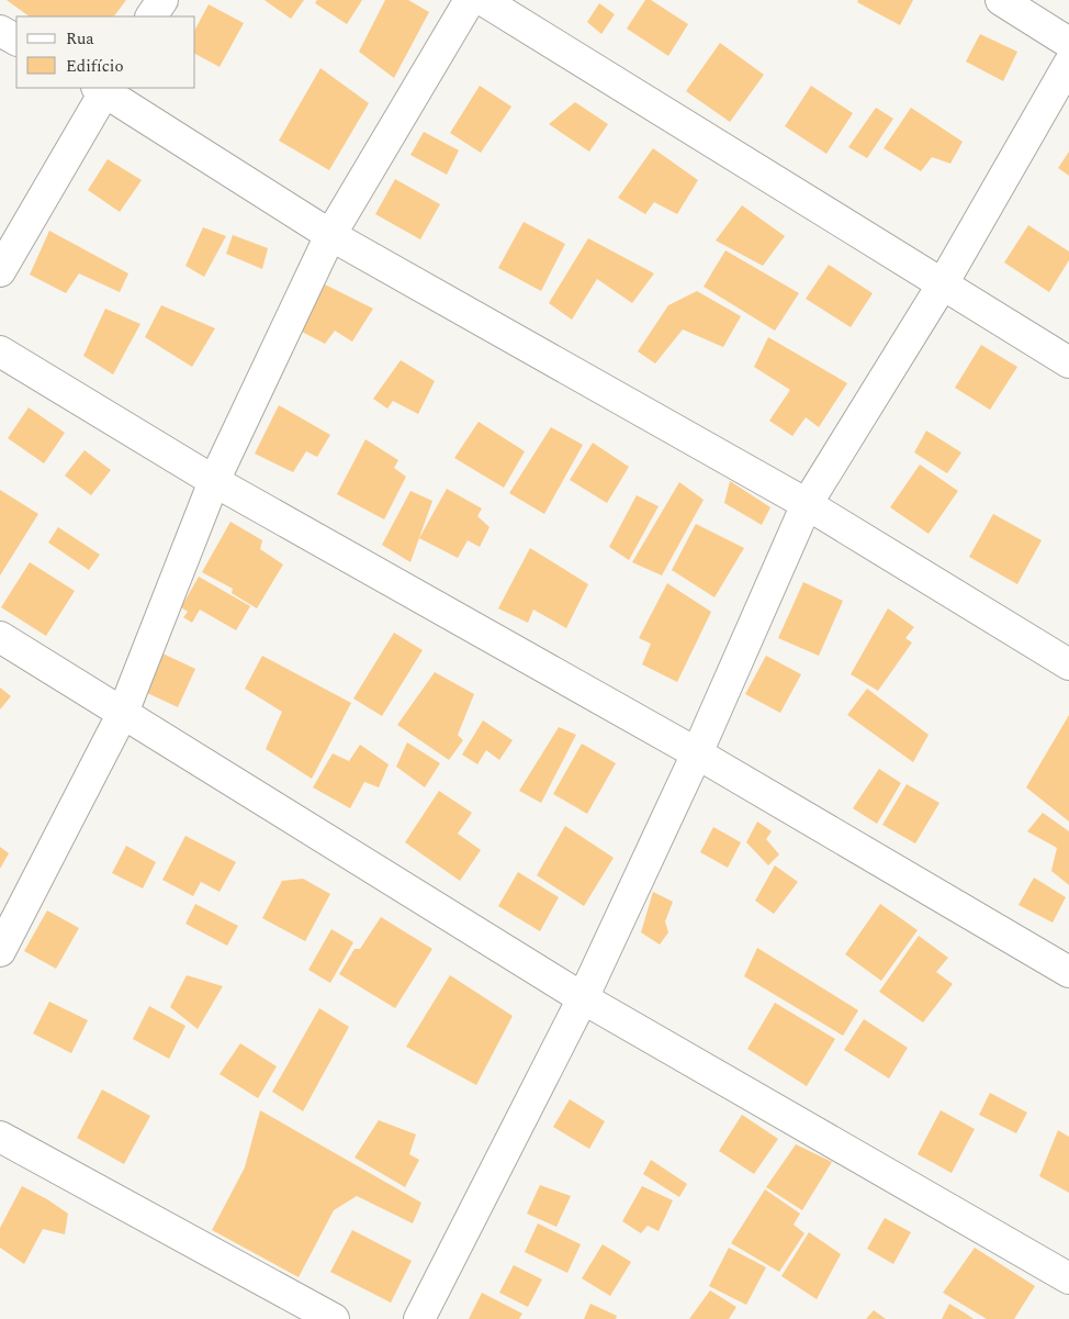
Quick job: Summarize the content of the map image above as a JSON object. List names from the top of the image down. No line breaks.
{"legend":["Rua","Edifício"]}
